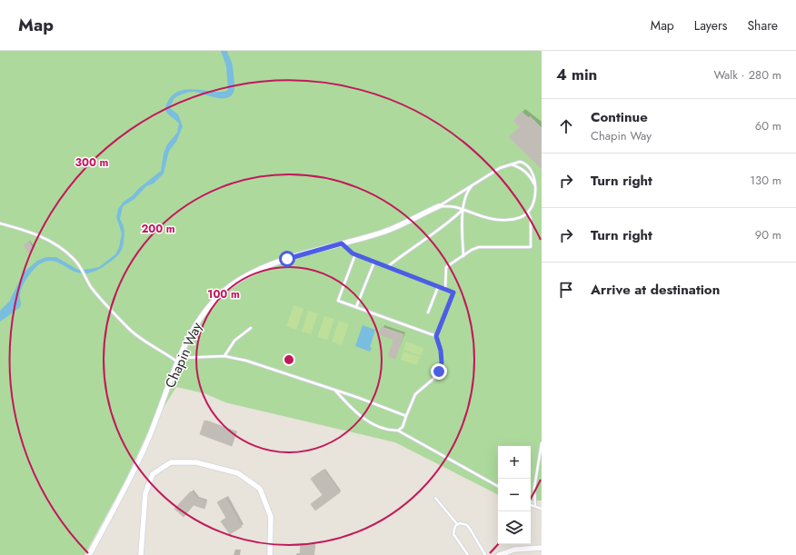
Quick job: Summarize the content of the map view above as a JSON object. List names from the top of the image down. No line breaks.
{"streets":{"street":["Chapin Way"]},"page":{"header":"Map","nav":["Map","Layers","Share"],"heading":["4 min","Walk · 280 m"],"list":[["Continue","Chapin Way","60 m"],["Turn right","130 m"],["Turn right","90 m"],"Arrive at destination"],"map_buttons":["+","−"]},"rings":["300 m","200 m","100 m"]}
